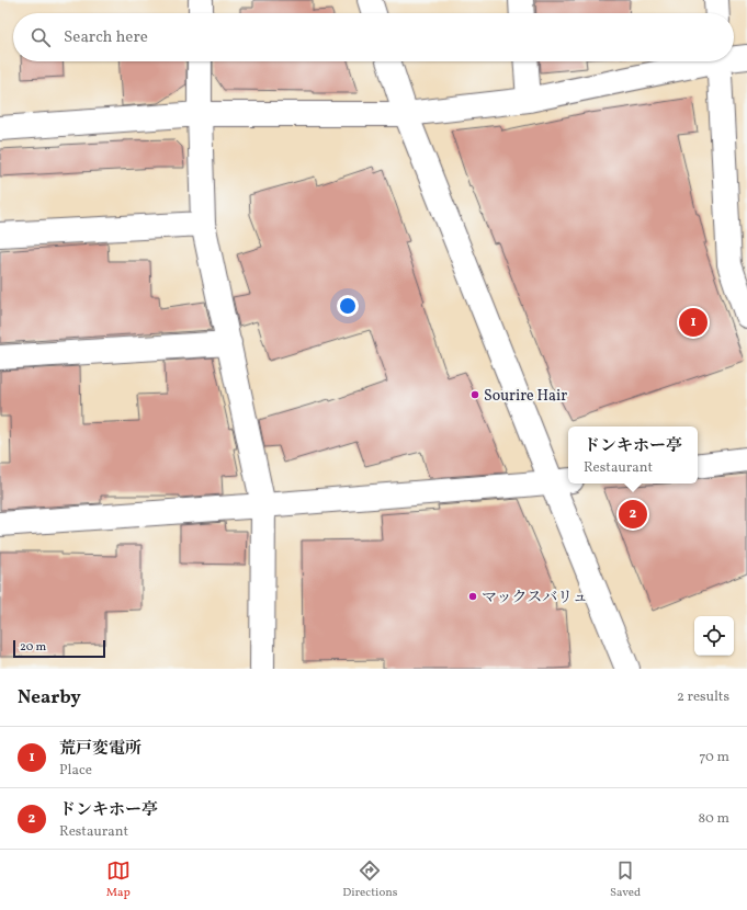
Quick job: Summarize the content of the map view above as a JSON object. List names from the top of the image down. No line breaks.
{"places":["Sourire Hair","マックスバリュ"],"scale_bar":"20 m","page":{"search":"Search here","pins":["1","2"],"popup":["ドンキホー亭","Restaurant"],"scale":"20 m","heading":["Nearby","2 results"],"list":[{"mark":"1","name":"荒戸変電所","note":"Place","value":"70 m"},{"mark":"2","name":"ドンキホー亭","note":"Restaurant","value":"80 m"}],"nav":["Map","Directions","Saved"]}}
